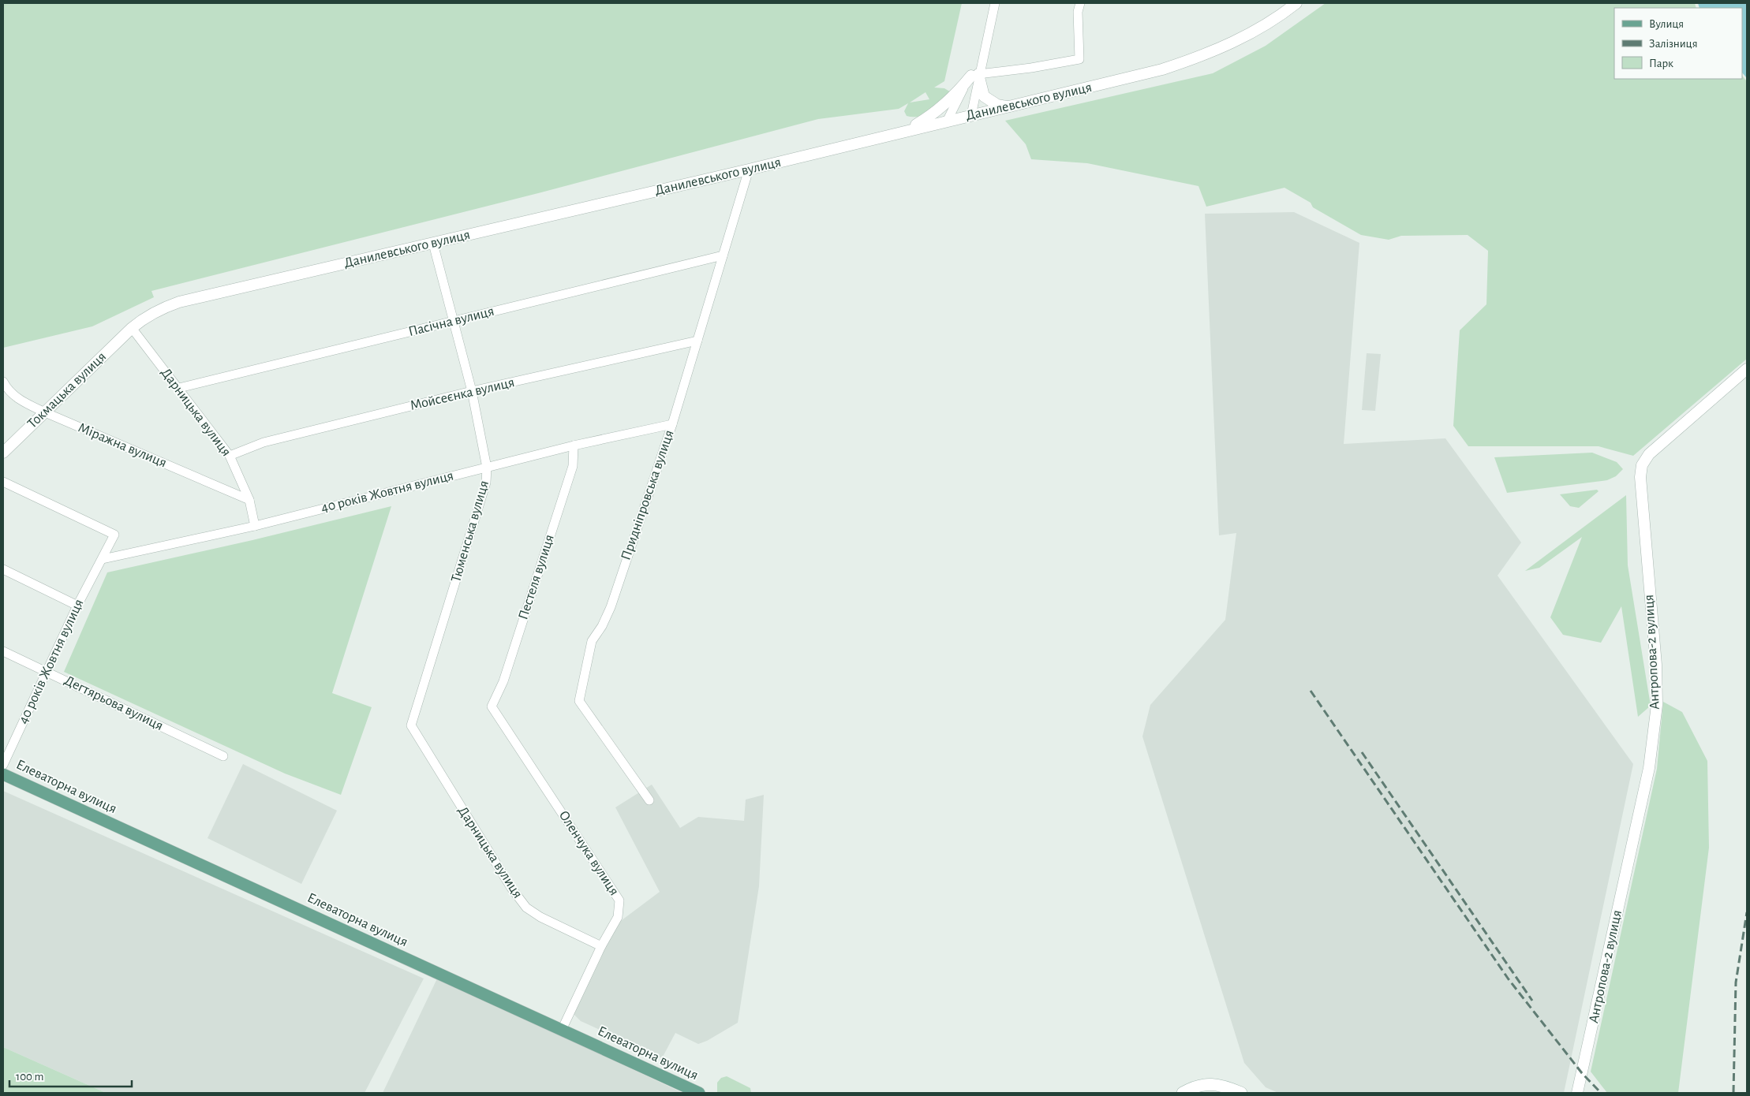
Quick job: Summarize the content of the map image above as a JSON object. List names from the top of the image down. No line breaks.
{"streets":{"main road":["Елеваторна вулиця"],"street":["Данилевського вулиця","Пасічна вулиця","Токмацька вулиця","Мойсеєнка вулиця","Дарницька вулиця","Міражна вулиця","40 років Жовтня вулиця","Придніпровська вулиця","Тюменська вулиця","Пестеля вулиця","Антропова-2 вулиця","Дегтярьова вулиця","Оленчука вулиця"]},"crossings":[["Данилевського вулиця","Токмацька вулиця"],["Данилевського вулиця","Дарницька вулиця"],["Данилевського вулиця","Придніпровська вулиця"],["Данилевського вулиця","Тюменська вулиця"],["Пасічна вулиця","Дарницька вулиця"],["Пасічна вулиця","Придніпровська вулиця"],["Пасічна вулиця","Тюменська вулиця"],["Токмацька вулиця","Дарницька вулиця"],["Токмацька вулиця","Міражна вулиця"],["Мойсеєнка вулиця","Дарницька вулиця"],["Мойсеєнка вулиця","Придніпровська вулиця"],["Мойсеєнка вулиця","Тюменська вулиця"],["Дарницька вулиця","Міражна вулиця"],["Дарницька вулиця","40 років Жовтня вулиця"],["Дарницька вулиця","Тюменська вулиця"],["Дарницька вулиця","Оленчука вулиця"],["40 років Жовтня вулиця","Придніпровська вулиця"],["40 років Жовтня вулиця","Тюменська вулиця"],["40 років Жовтня вулиця","Пестеля вулиця"],["40 років Жовтня вулиця","Дегтярьова вулиця"],["Пестеля вулиця","Оленчука вулиця"],["Елеваторна вулиця","Оленчука вулиця"]],"legend":["Вулиця","Залізниця","Парк"],"scale_bar":"100 m"}
